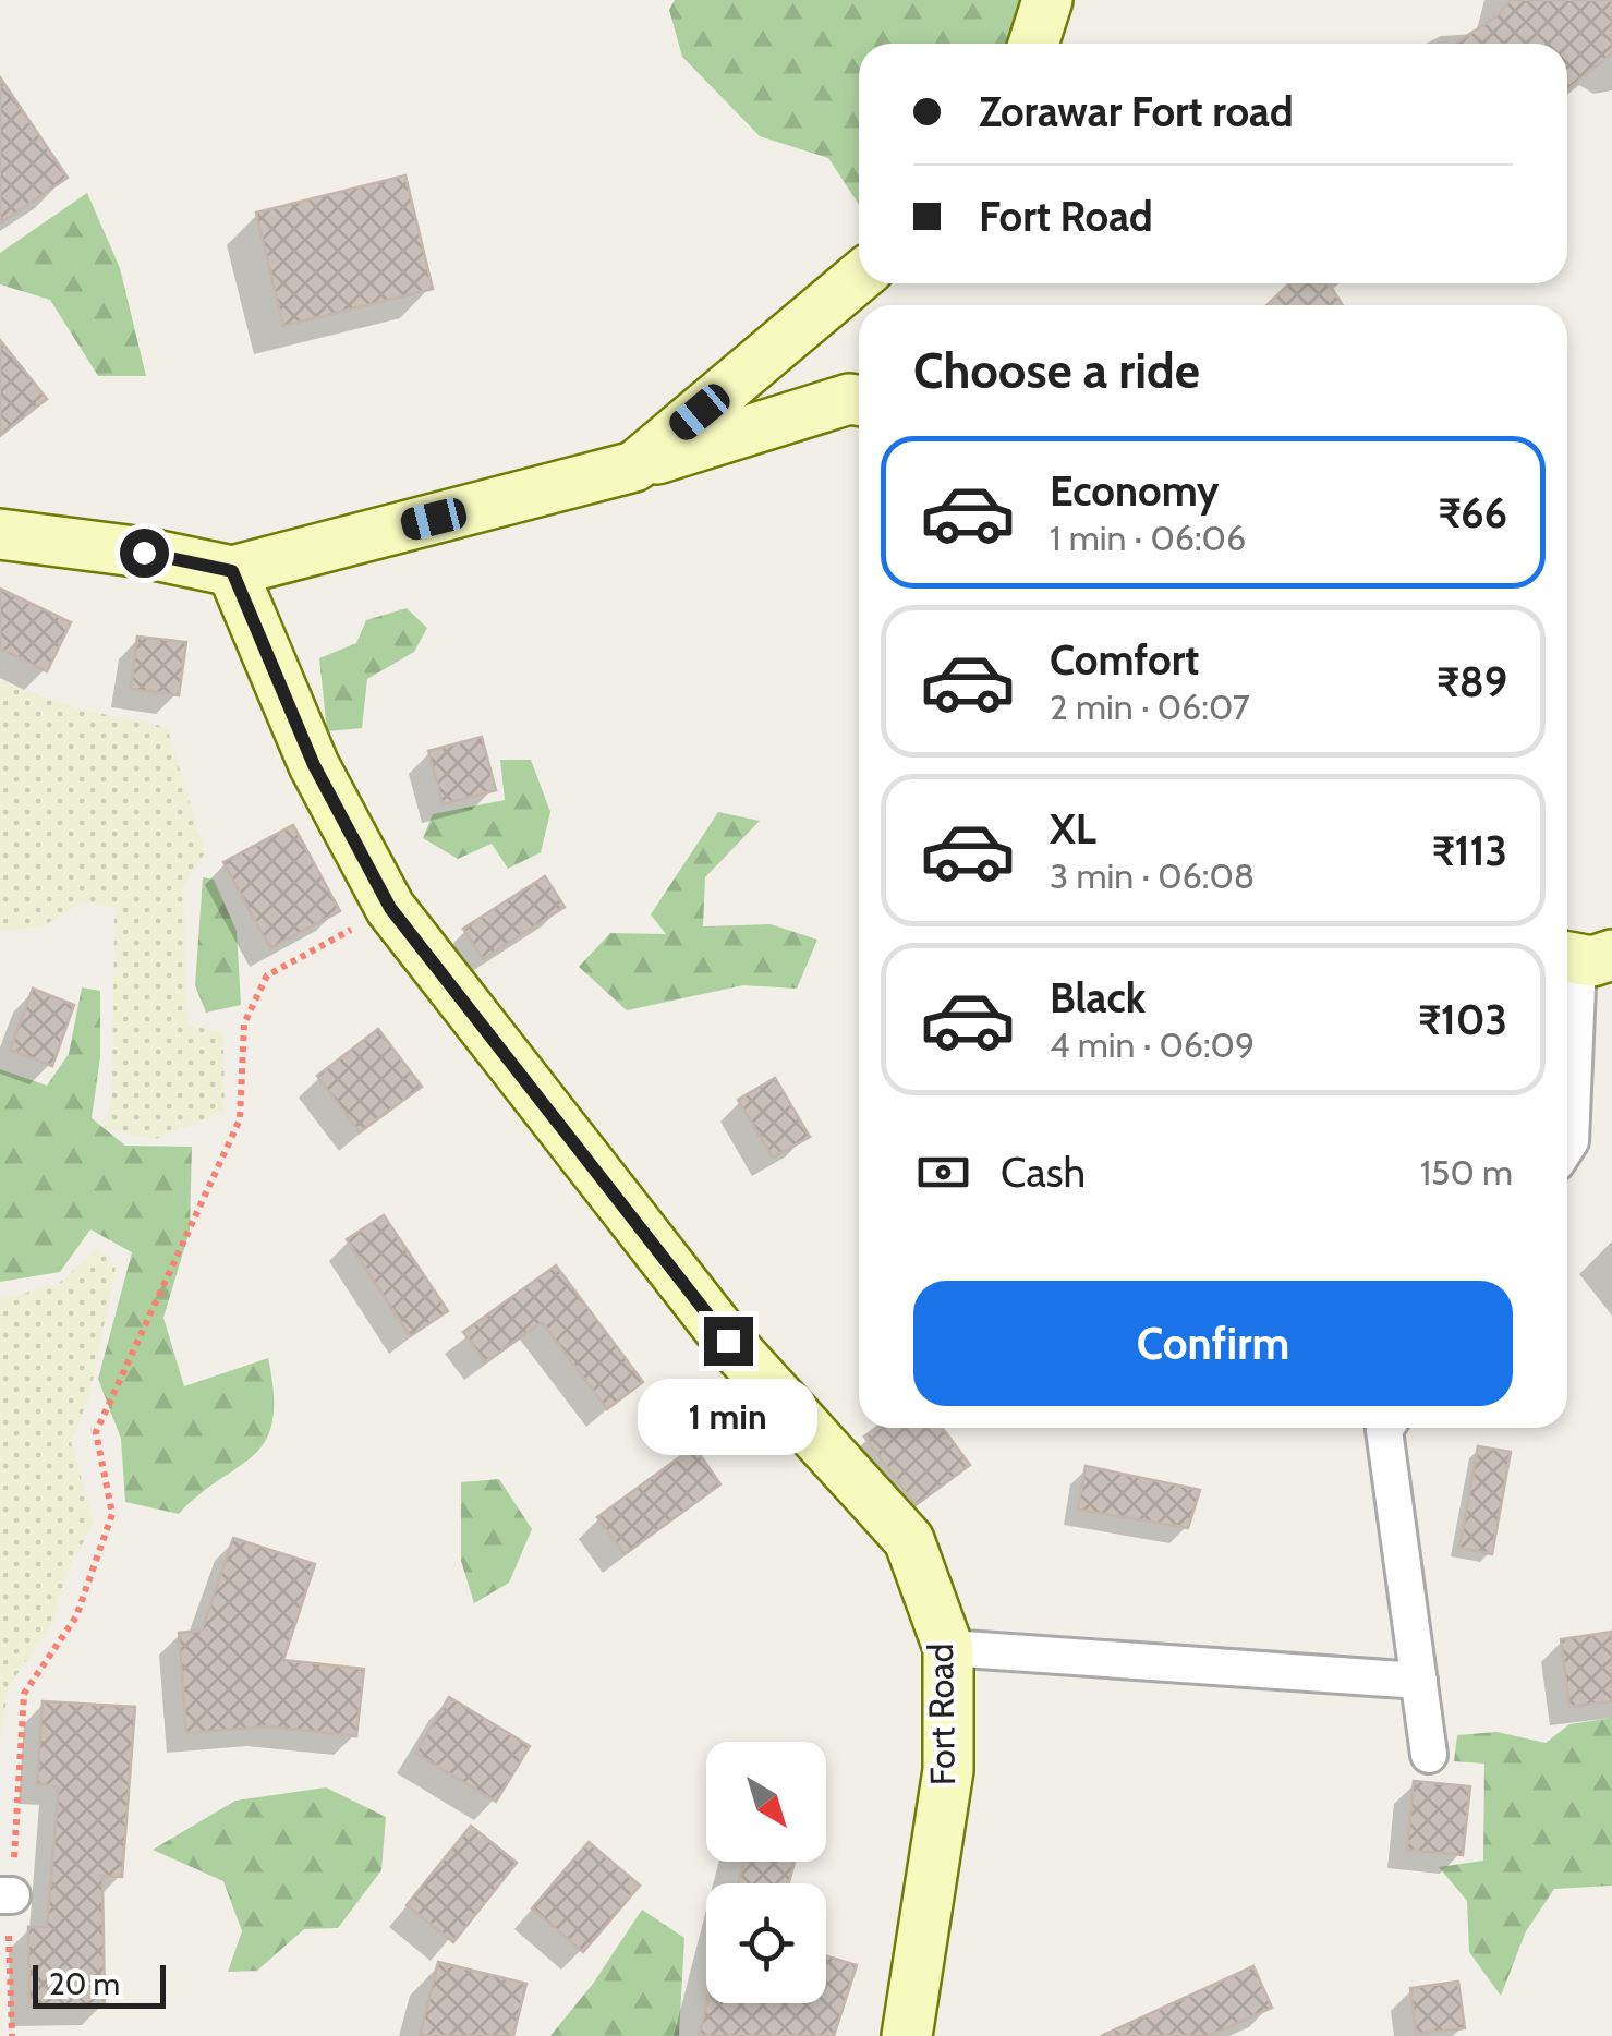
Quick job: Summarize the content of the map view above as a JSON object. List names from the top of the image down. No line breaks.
{"streets":{"street":["Fort Road"]},"scale_bar":"20 m","north":"bottom right","page":{"banner":["Zorawar Fort road","Fort Road"],"heading":"Choose a ride","list":[{"name":"Economy","note":"1 min · 06:06","value":"₹66"},{"name":"Comfort","note":"2 min · 06:07","value":"₹89"},{"name":"XL","note":"3 min · 06:08","value":"₹113"},{"name":"Black","note":"4 min · 06:09","value":"₹103"}],"pay":["Cash","150 m"],"buttons":"Confirm","bubble":"1 min","scale":"20 m"}}
